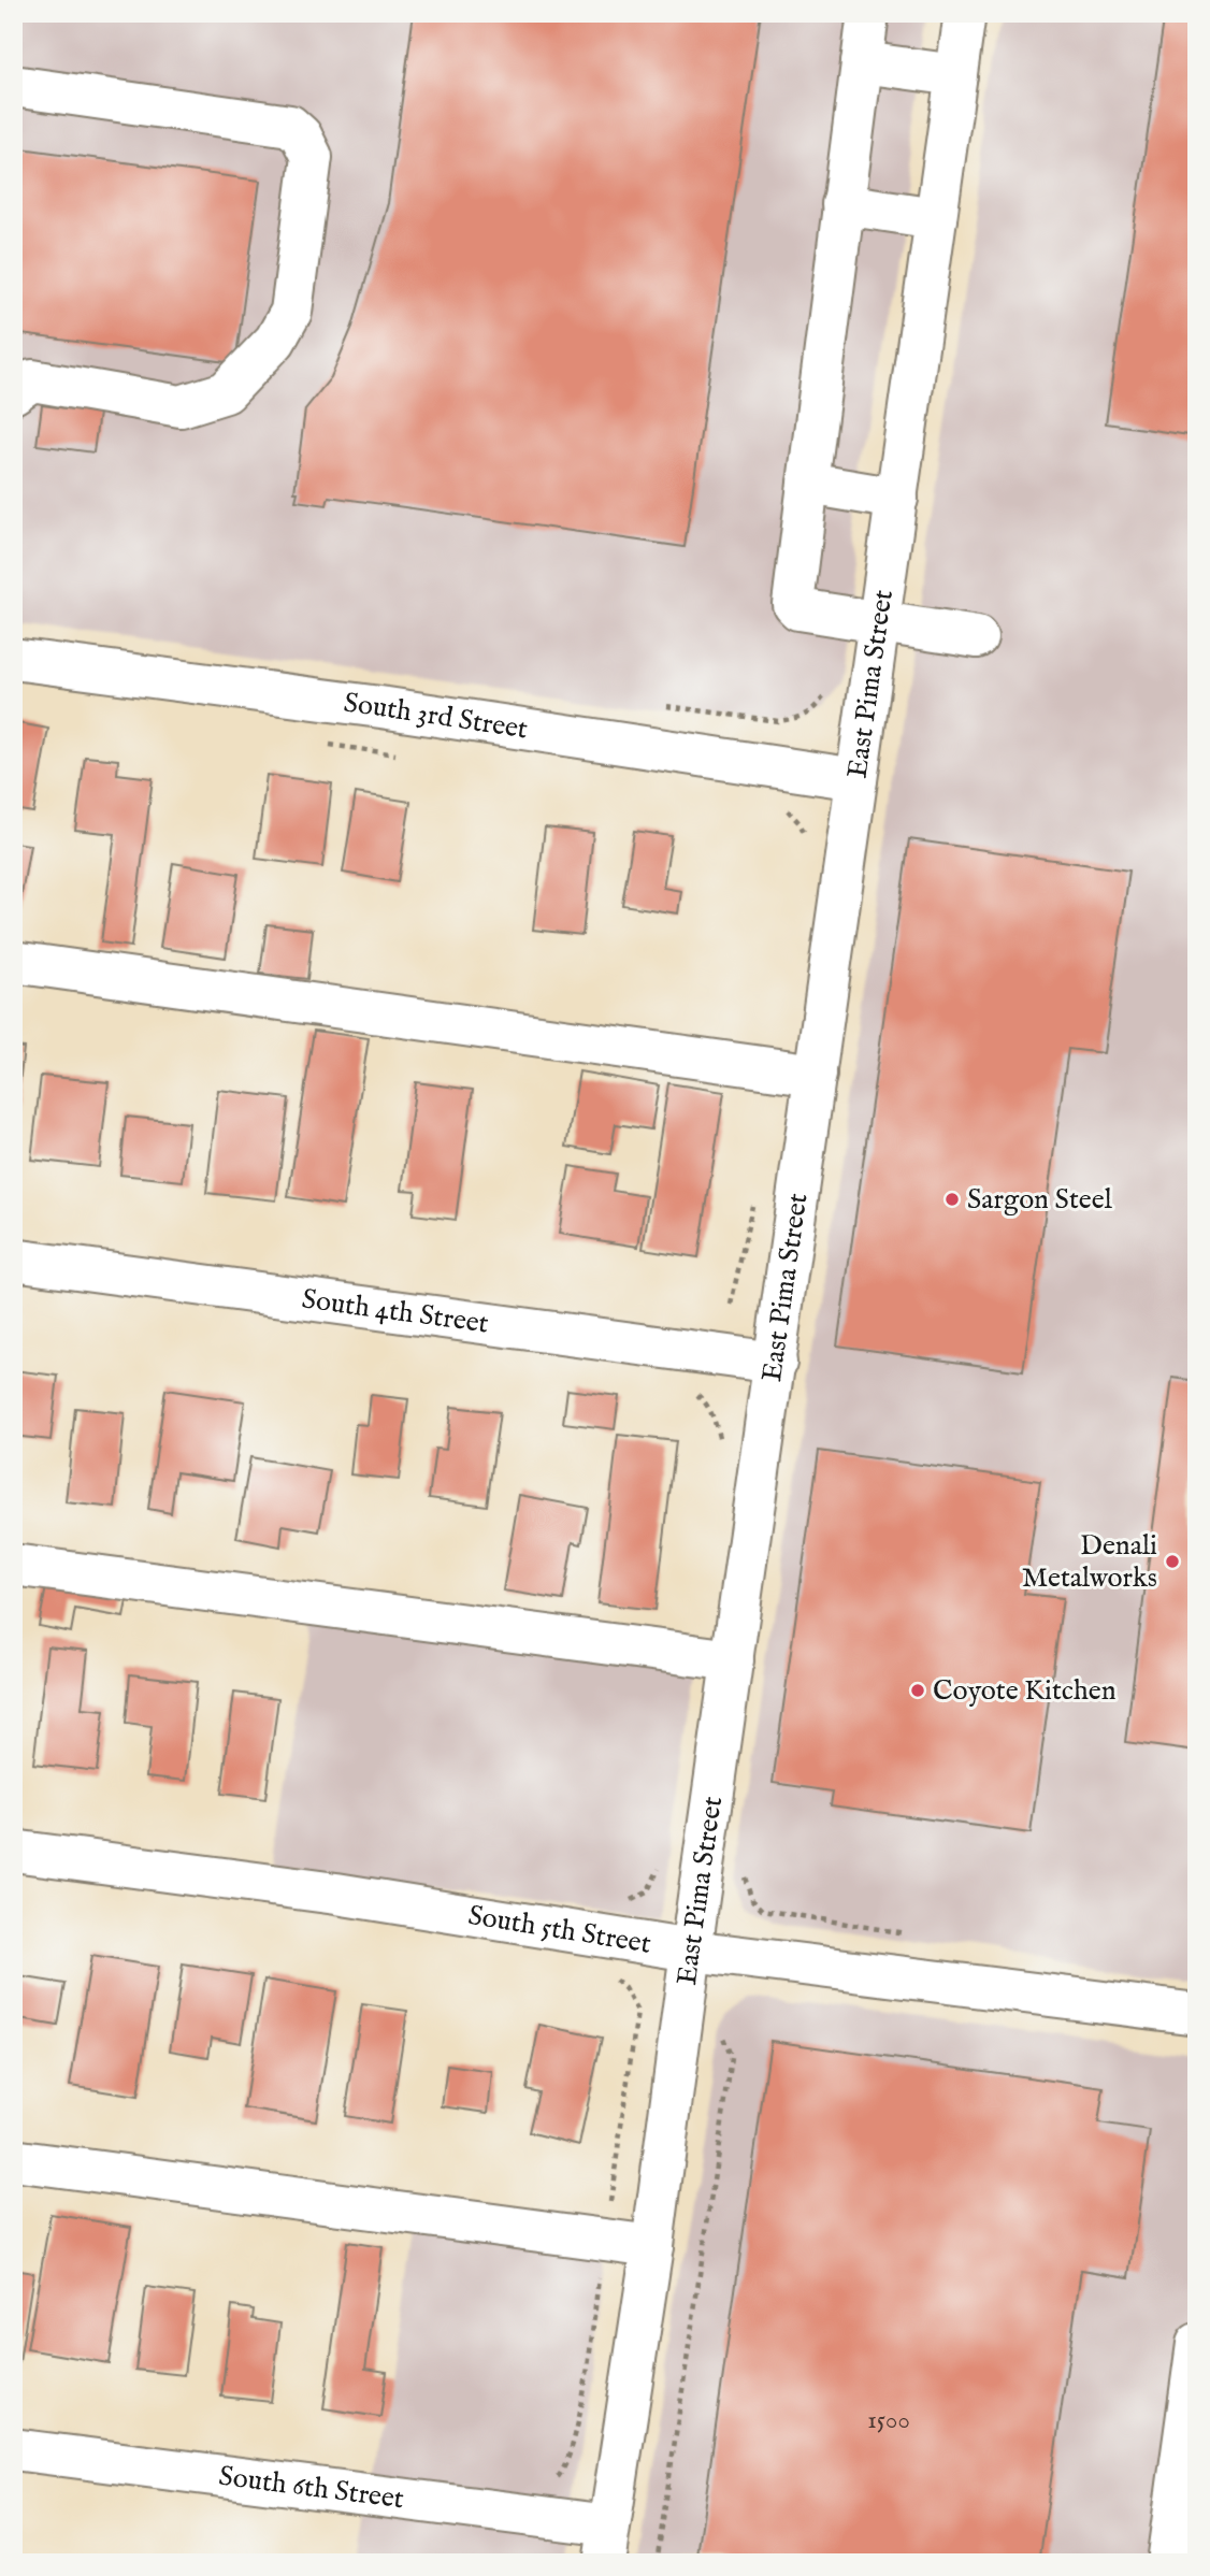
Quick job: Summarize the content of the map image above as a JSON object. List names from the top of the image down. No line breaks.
{"streets":{"street":["East Pima Street","South 3rd Street","South 4th Street","South 5th Street","South 6th Street"]},"crossings":[["East Pima Street","South 3rd Street"],["East Pima Street","South 4th Street"],["East Pima Street","South 5th Street"],["East Pima Street","South 6th Street"]],"places":["Sargon Steel","Denali Metalworks","Coyote Kitchen"],"house_numbers":["1500"]}
